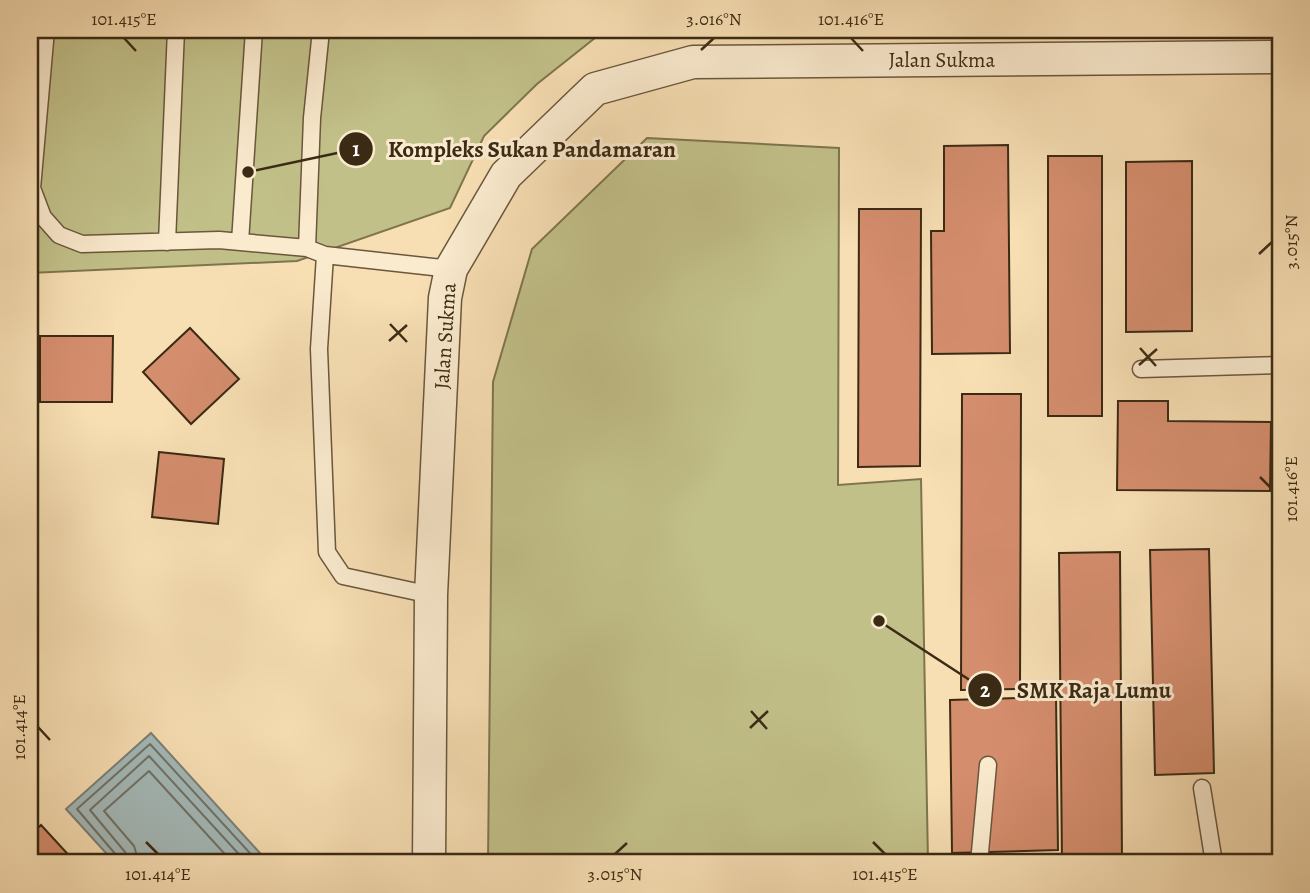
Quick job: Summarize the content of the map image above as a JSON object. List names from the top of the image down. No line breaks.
{"streets":{"street":["Jalan Sukma"]},"places":["Kompleks Sukan Pandamaran","SMK Raja Lumu"],"coordinates":["101.415°E","3.016°N","101.416°E","3.015°N","101.414°E"]}
